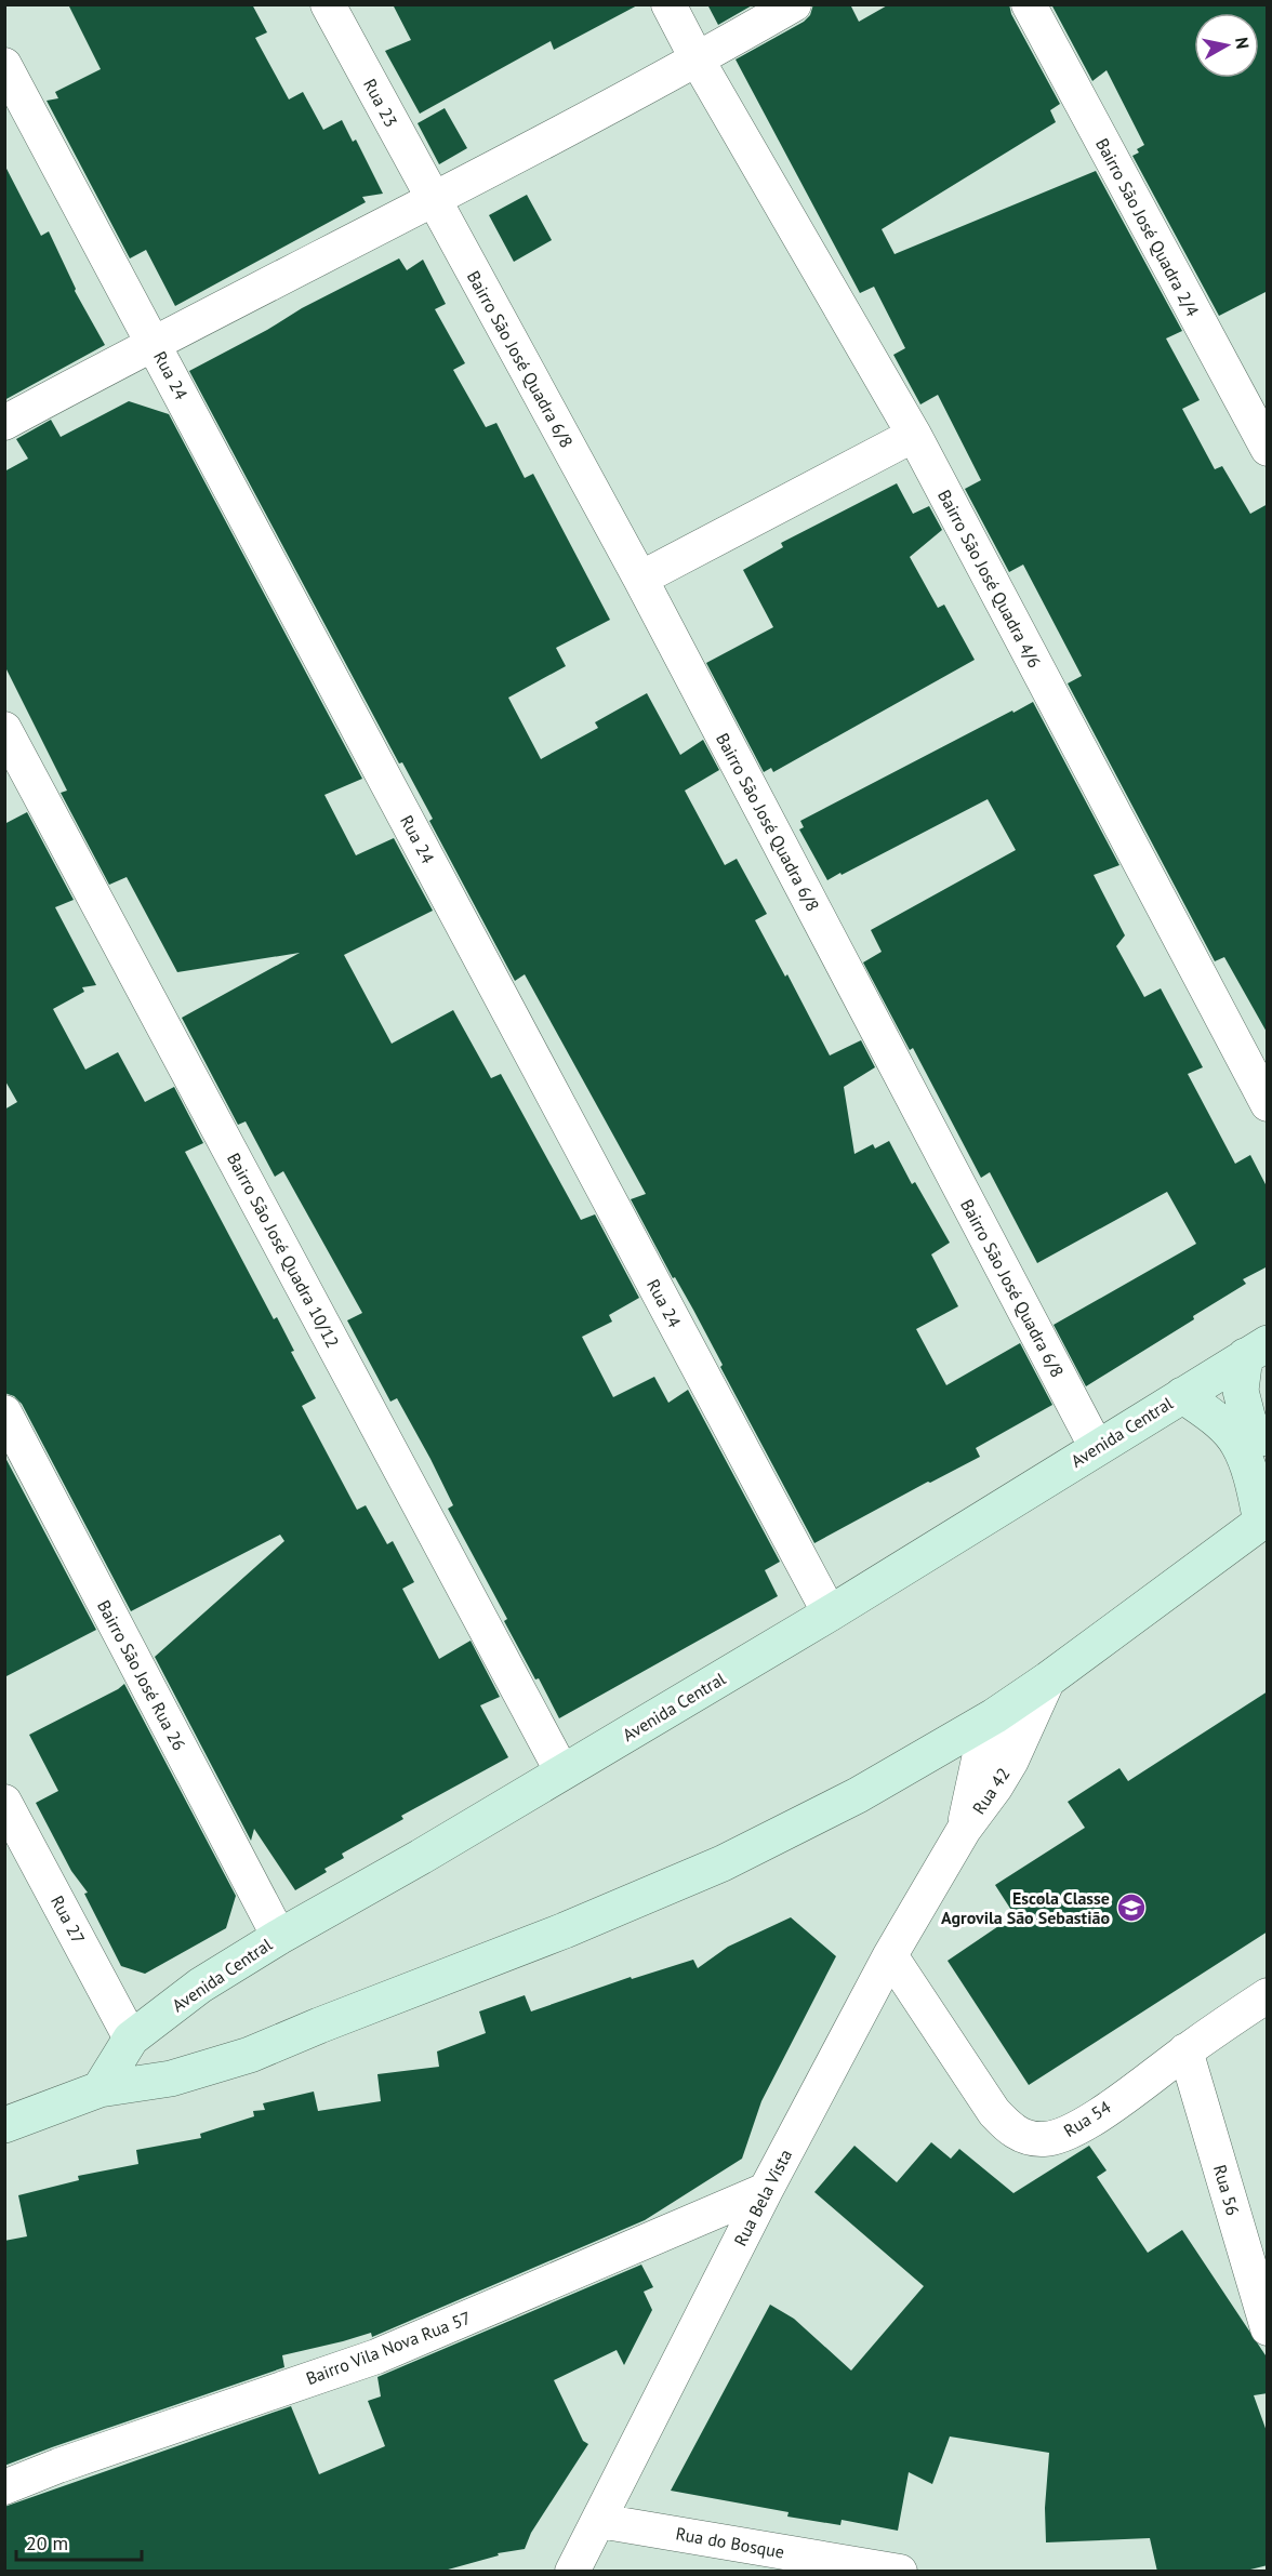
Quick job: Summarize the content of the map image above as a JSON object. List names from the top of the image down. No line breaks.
{"streets":{"street":["Rua 23","Bairro São José Quadra 2/4","Bairro São José Quadra 6/8","Rua 24","Bairro São José Quadra 4/6","Bairro São José Quadra 10/12","Avenida Central","Bairro São José Rua 26","Rua 42","Rua 27","Rua 54","Rua 56","Rua Bela Vista","Bairro Vila Nova Rua 57","Rua do Bosque"]},"crossings":[["Rua 23","Bairro São José Quadra 6/8"],["Bairro São José Quadra 6/8","Avenida Central"],["Rua 24","Avenida Central"],["Bairro São José Quadra 10/12","Avenida Central"],["Avenida Central","Bairro São José Rua 26"],["Avenida Central","Rua 27"],["Rua 42","Rua Bela Vista"],["Rua 54","Rua 56"],["Rua 54","Rua Bela Vista"],["Rua Bela Vista","Bairro Vila Nova Rua 57"],["Rua Bela Vista","Rua do Bosque"]],"places":{"school or university":["Escola Classe Agrovila São Sebastião"]},"scale_bar":"20 m","north":"right"}
